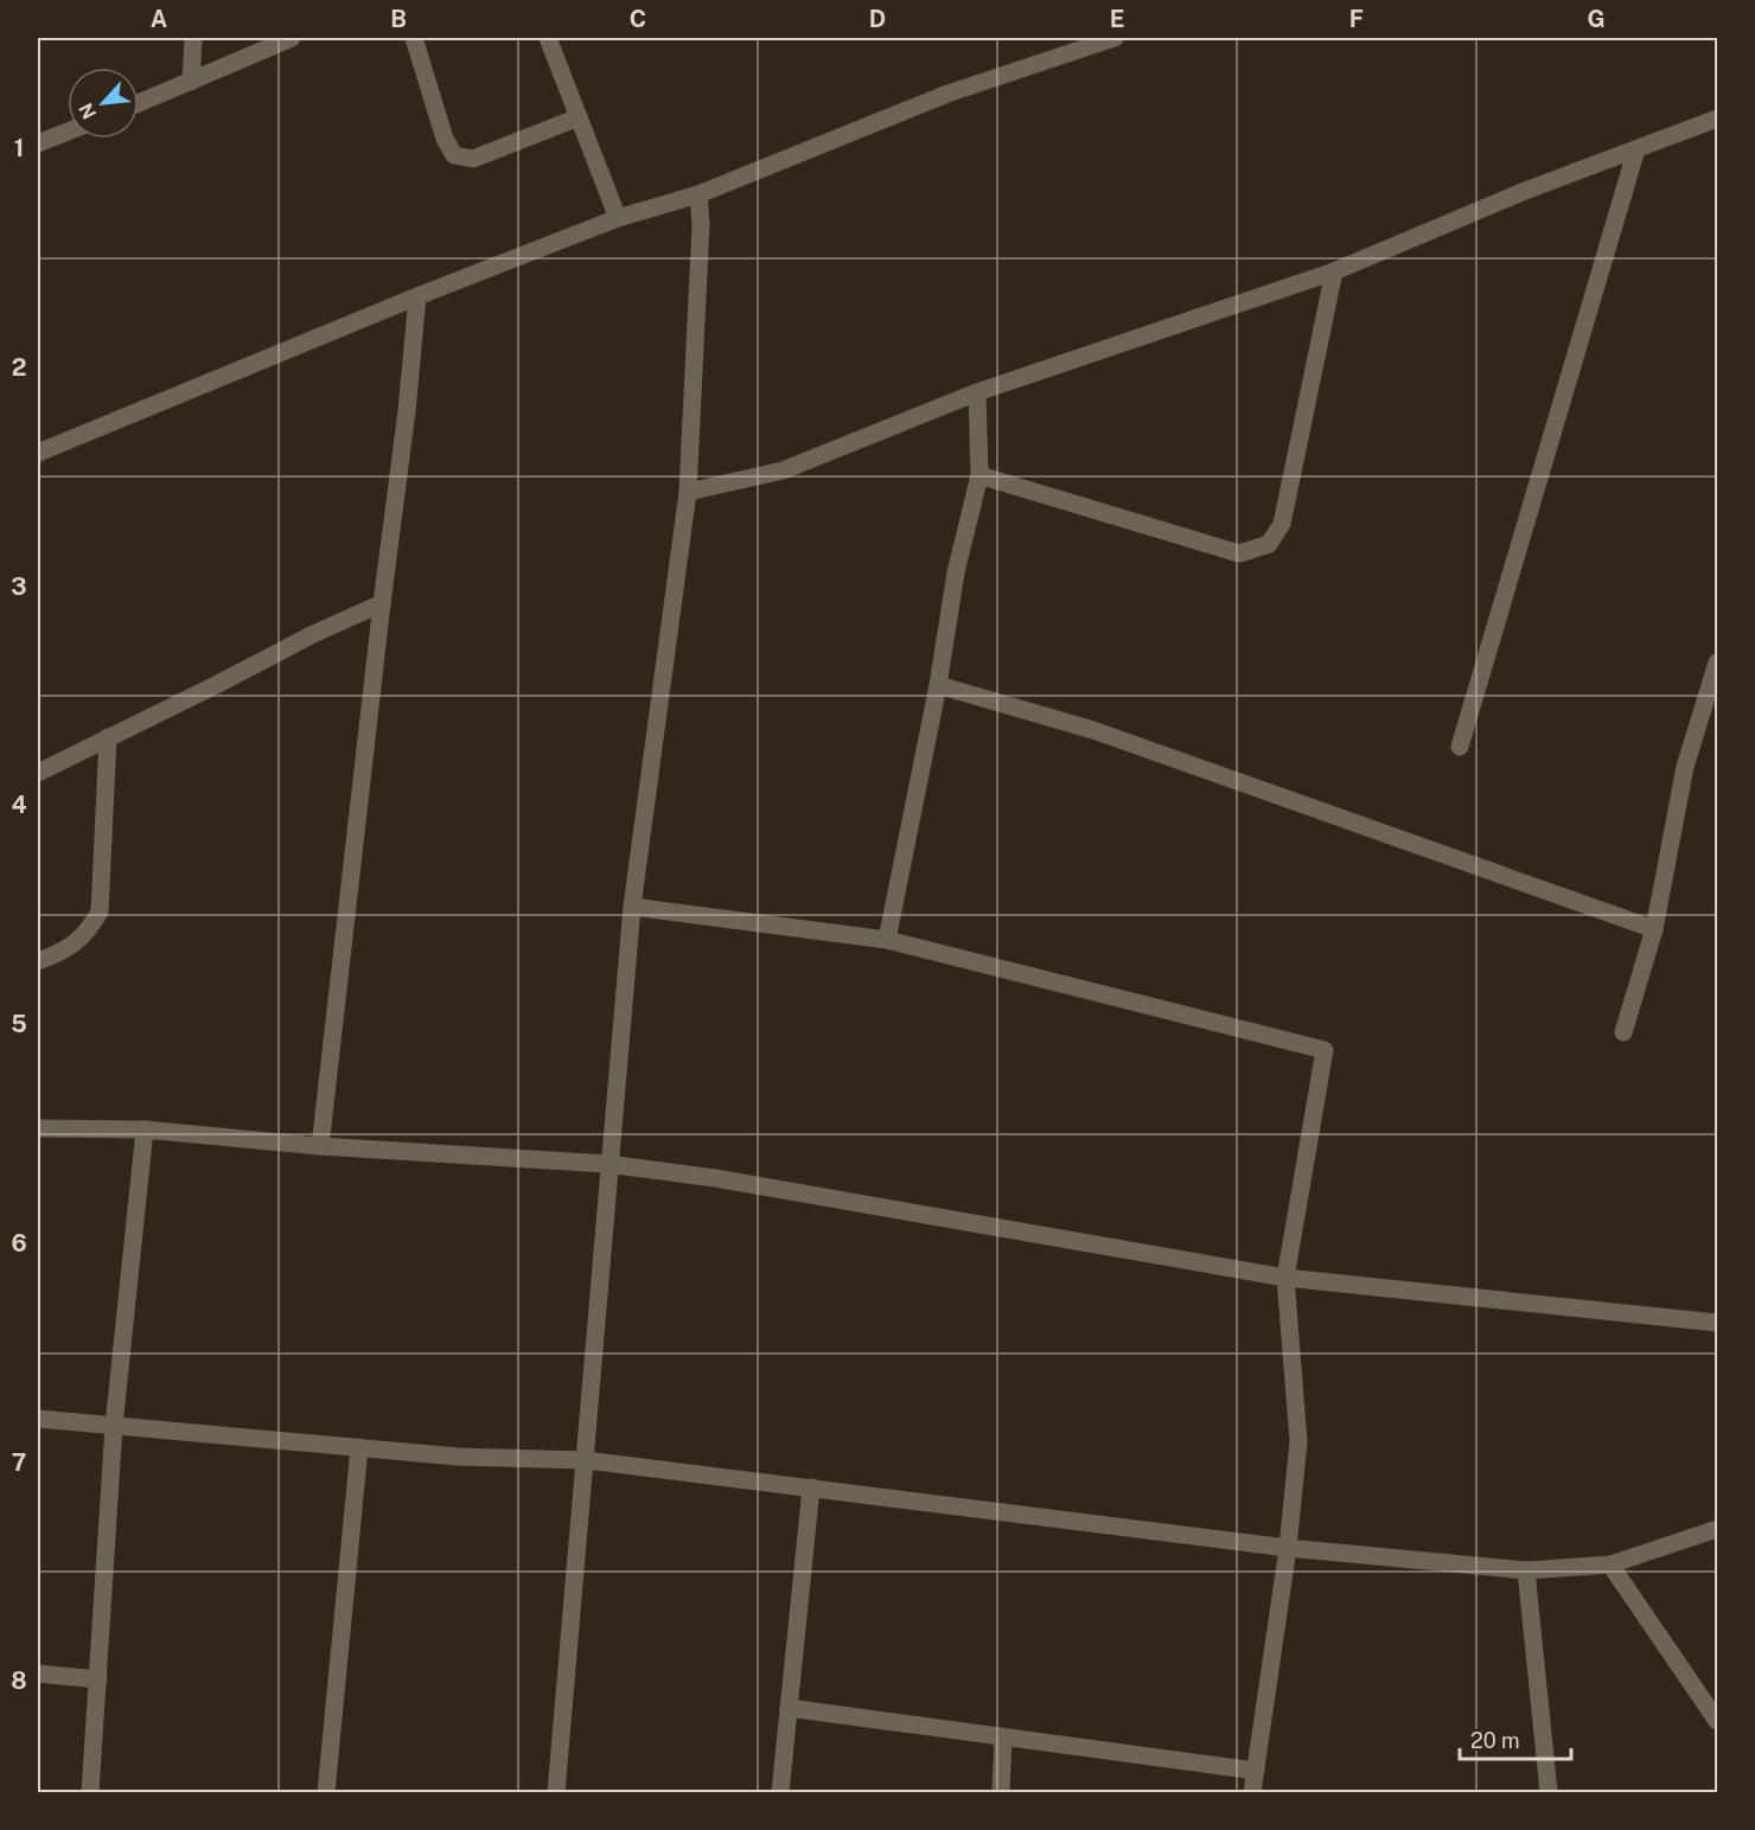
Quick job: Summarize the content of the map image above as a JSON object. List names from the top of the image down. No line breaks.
{"scale_bar":"20 m","north":"bottom left","grid":{"columns":["A","B","C","D","E","F","G"],"rows":["1","2","3","4","5","6","7","8"]}}
